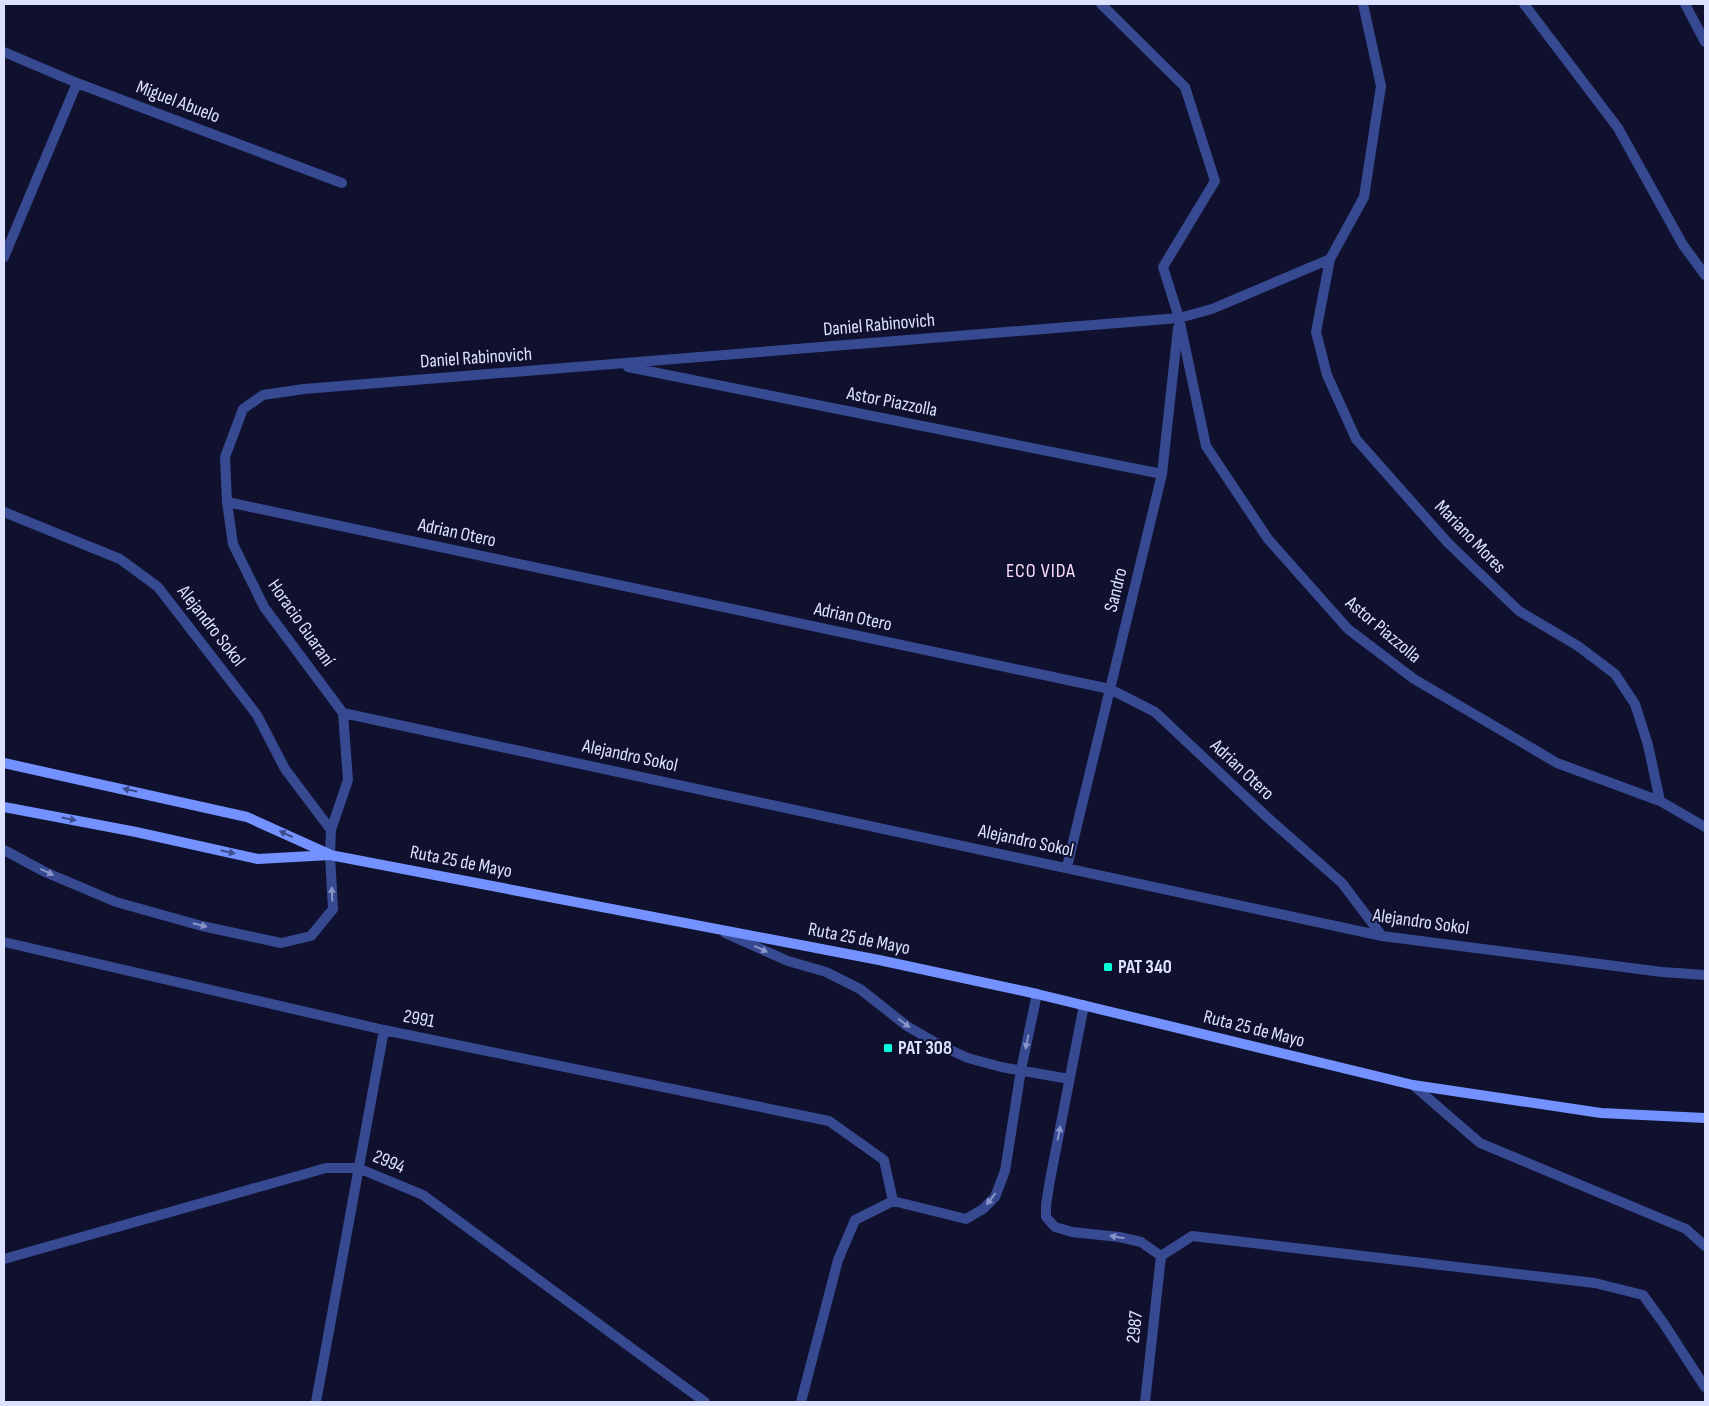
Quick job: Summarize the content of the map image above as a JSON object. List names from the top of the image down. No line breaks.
{"streets":{"main road":["Ruta 25 de Mayo"],"street":["Miguel Abuelo","Daniel Rabinovich","Astor Piazzolla","Adrian Otero","Mariano Mores","Sandro","Horacio Guaraní","Alejandro Sokol","2991","2994","2987"]},"crossings":[["Daniel Rabinovich","Astor Piazzolla"],["Daniel Rabinovich","Mariano Mores"],["Daniel Rabinovich","Sandro"],["Daniel Rabinovich","Horacio Guaraní"],["Astor Piazzolla","Mariano Mores"],["Astor Piazzolla","Sandro"],["Adrian Otero","Sandro"],["Adrian Otero","Horacio Guaraní"],["Adrian Otero","Alejandro Sokol"],["Sandro","Alejandro Sokol"],["Horacio Guaraní","Alejandro Sokol"]],"districts":["ECO VIDA"],"places":{"transit":["PAT 340","PAT 308"]}}
